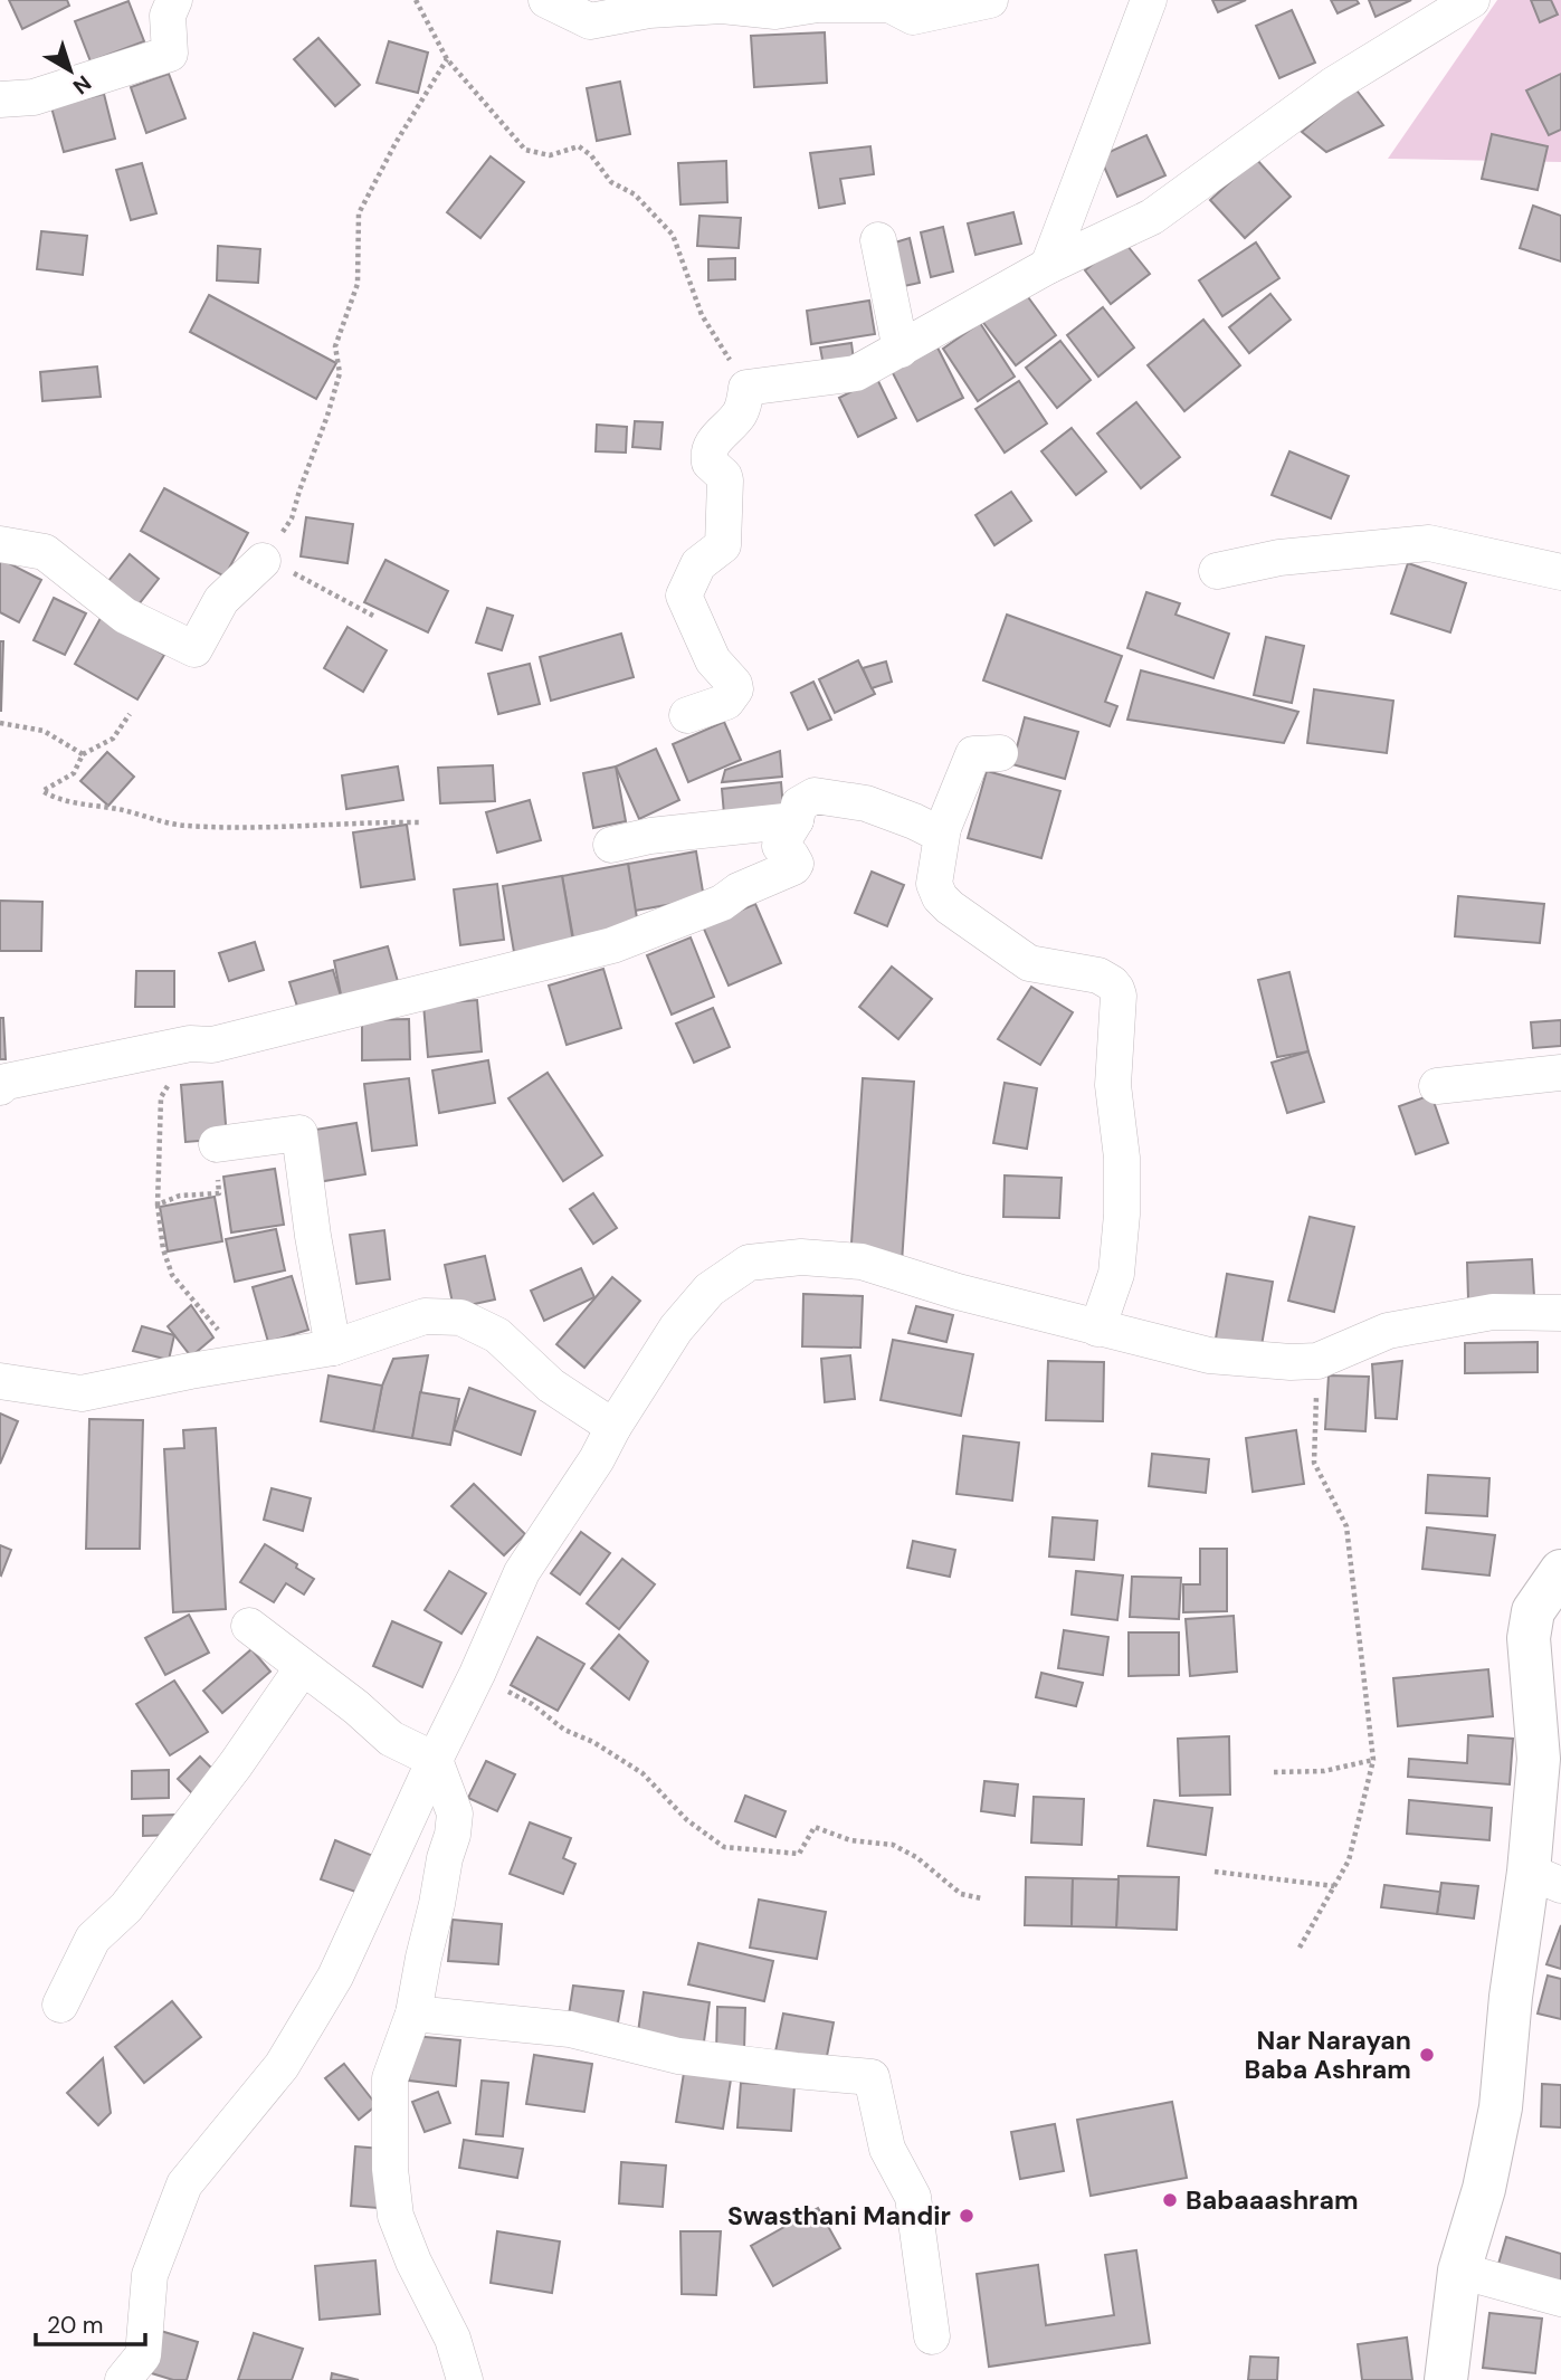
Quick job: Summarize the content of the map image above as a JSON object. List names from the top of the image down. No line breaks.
{"places":["Nar Narayan Baba Ashram","Babaaashram","Swasthani Mandir"],"scale_bar":"20 m","north":"bottom right"}
